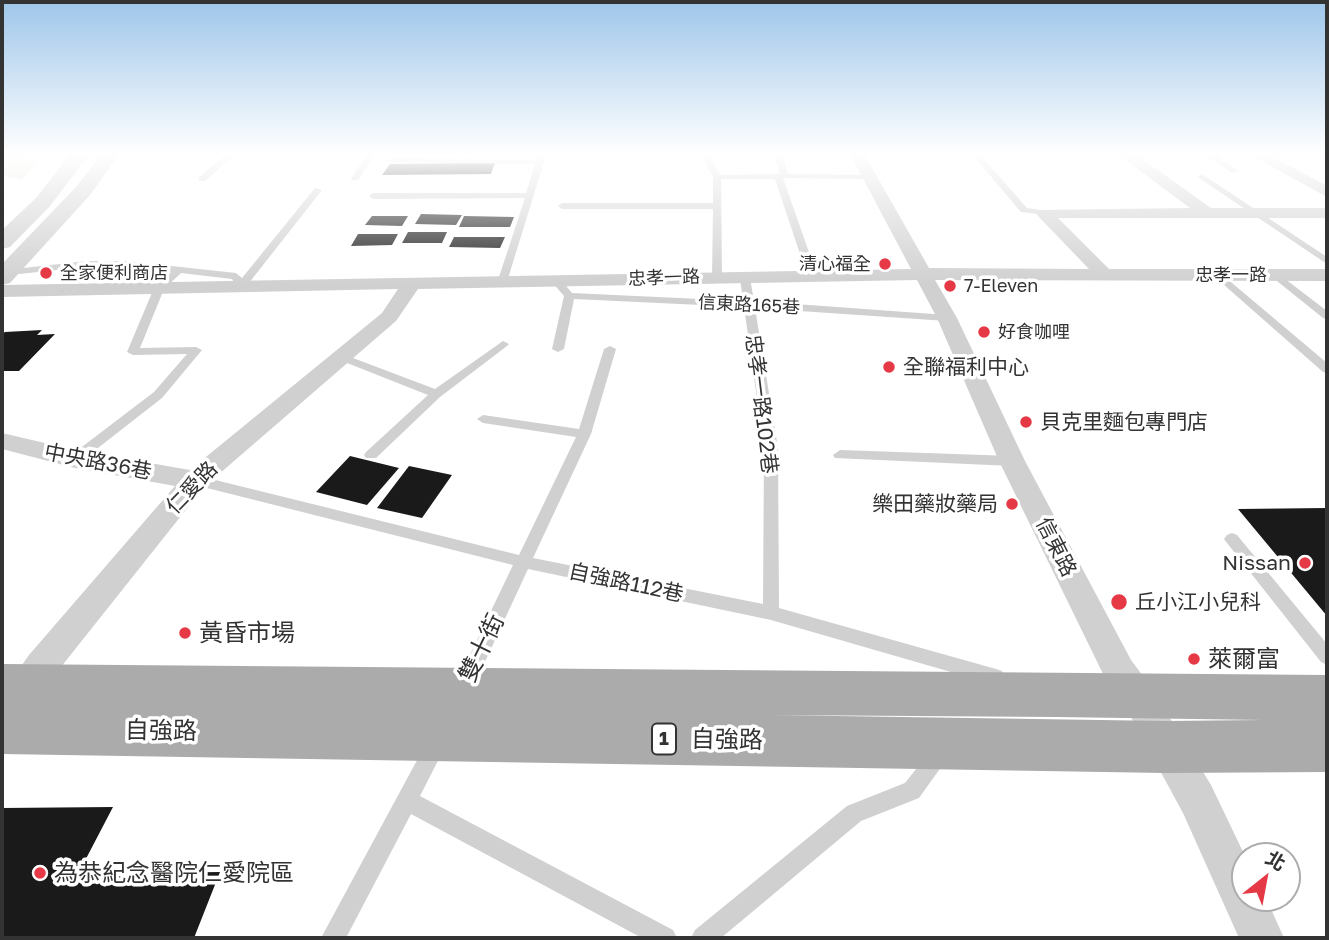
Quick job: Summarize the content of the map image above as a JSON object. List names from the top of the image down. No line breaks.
{"streets":{"main road":["自強路","1"],"street":["忠孝一路","中央路36巷","仁愛路","信東路"],"lane":["信東路165巷","忠孝一路102巷","自強路112巷","雙十街"]},"crossings":[["忠孝一路","信東路165巷"],["忠孝一路","忠孝一路102巷"],["忠孝一路","仁愛路"],["忠孝一路","信東路"],["信東路165巷","忠孝一路102巷"],["信東路165巷","信東路"],["忠孝一路102巷","自強路112巷"],["中央路36巷","仁愛路"],["中央路36巷","自強路112巷"],["仁愛路","自強路112巷"],["仁愛路","自強路"],["信東路","自強路"],["自強路112巷","雙十街"],["自強路112巷","自強路"],["雙十街","自強路"]],"places":["清心福全","全家便利商店","7-Eleven","好食咖哩","全聯福利中心","貝克里麵包專門店","樂田藥妝藥局","Nissan","丘小江小兒科","黃昏市場","萊爾富","為恭紀念醫院仁愛院區"],"north":"top right"}
